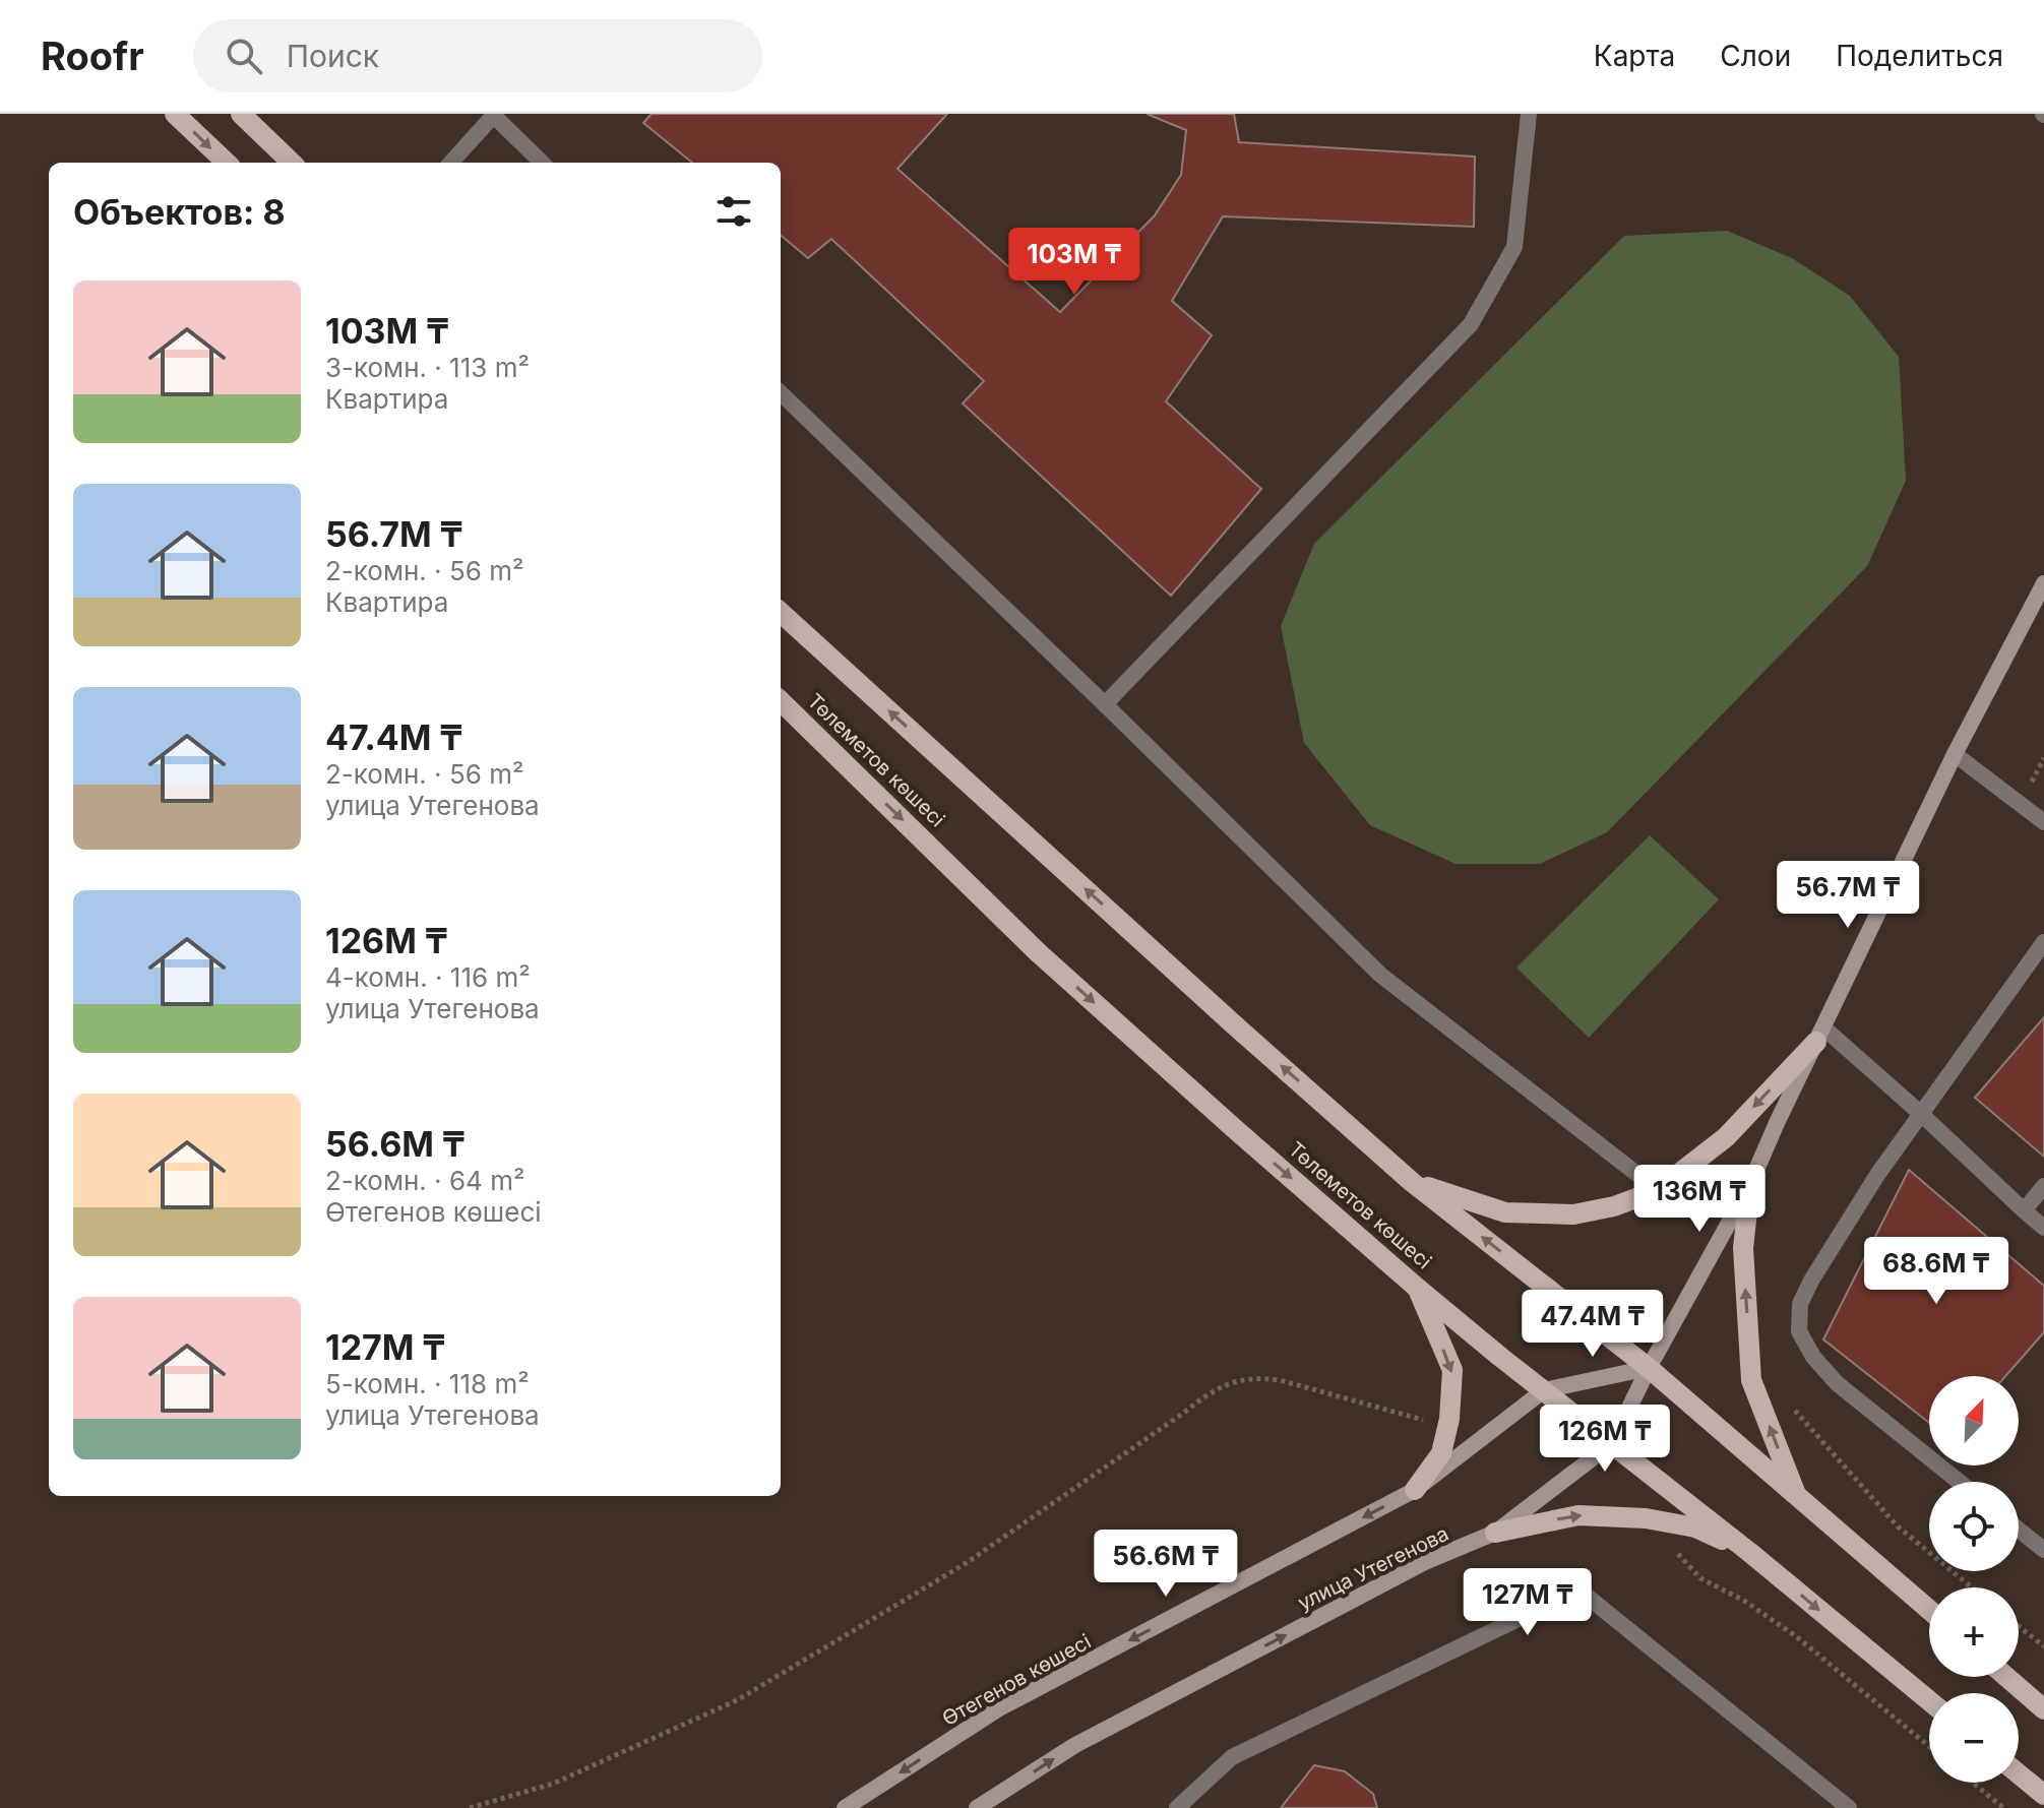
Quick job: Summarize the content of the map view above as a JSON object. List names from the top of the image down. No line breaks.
{"streets":{"main road":["Төлеметов көшесі","улица Утегенова","Өтегенов көшесі"]},"crossings":[["Төлеметов көшесі","улица Утегенова"],["Төлеметов көшесі","Өтегенов көшесі"]],"one_way":["Өтегенов көшесі"],"north":"top right","page":{"header":"Roofr","search":"Поиск","nav":["Карта","Слои","Поделиться"],"heading":"Объектов: 8","price":["103M ₸","56.7M ₸","136M ₸","68.6M ₸","47.4M ₸","126M ₸","56.6M ₸","127M ₸"],"list":[{"name":"103M ₸","note":"3-комн. · 113 m² · Квартира"},{"name":"56.7M ₸","note":"2-комн. · 56 m² · Квартира"},{"name":"47.4M ₸","note":"2-комн. · 56 m² · улица Утегенова"},{"name":"126M ₸","note":"4-комн. · 116 m² · улица Утегенова"},{"name":"56.6M ₸","note":"2-комн. · 64 m² · Өтегенов көшесі"},{"name":"127M ₸","note":"5-комн. · 118 m² · улица Утегенова"}],"map_buttons":["+","−"]}}
